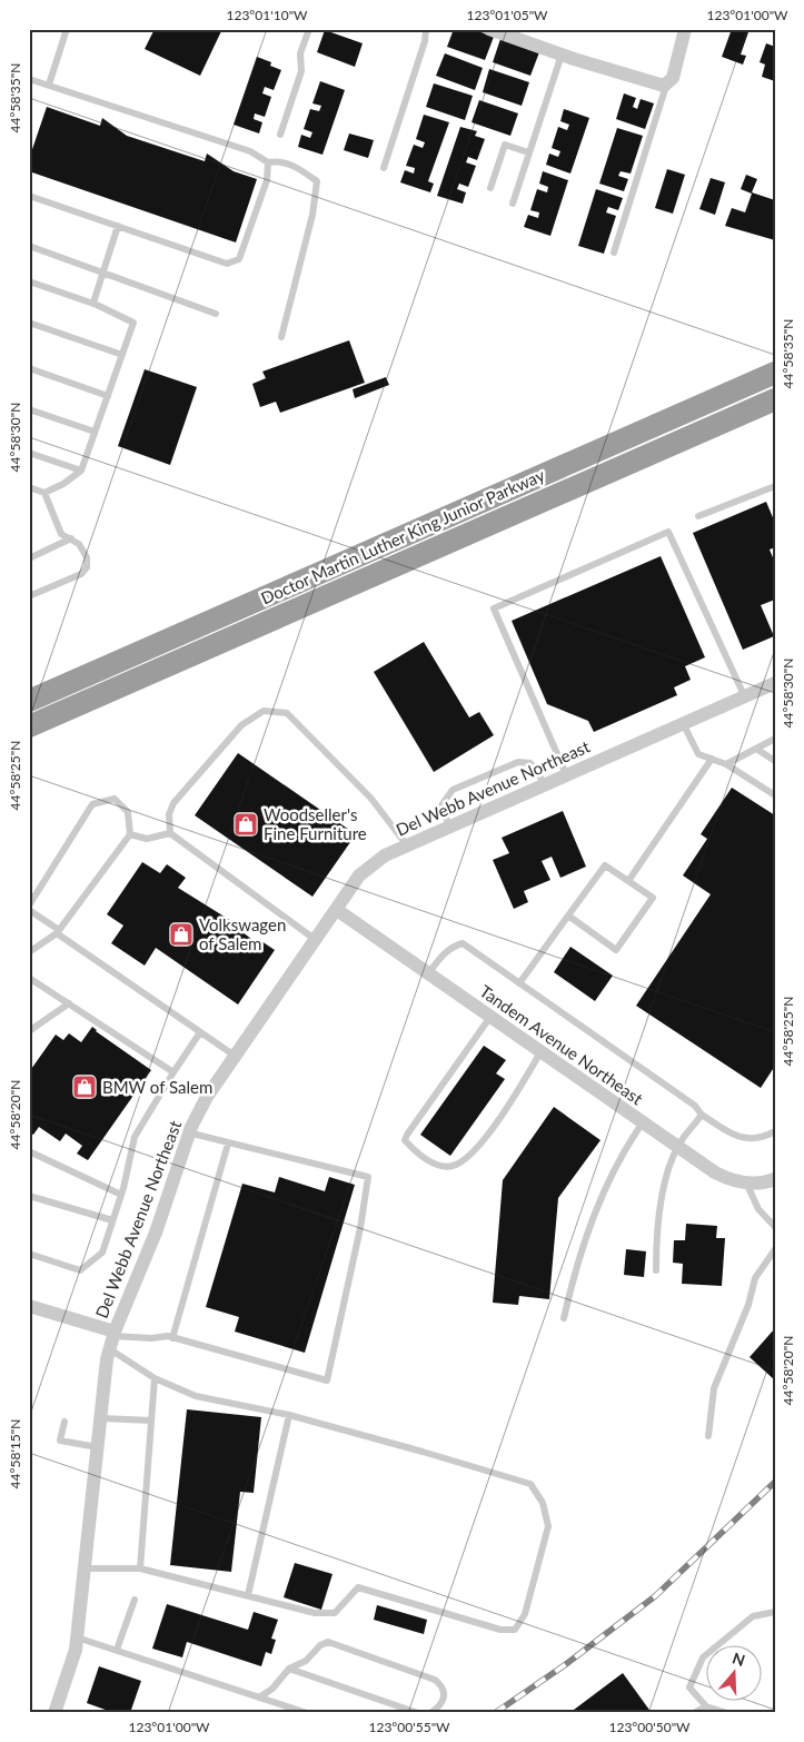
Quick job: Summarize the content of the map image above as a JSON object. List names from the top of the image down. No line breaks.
{"streets":{"highway":["Doctor Martin Luther King Junior Parkway"],"street":["Del Webb Avenue Northeast","Tandem Avenue Northeast"]},"crossings":[["Del Webb Avenue Northeast","Tandem Avenue Northeast"]],"places":{"shop":["Woodseller's Fine Furniture","Volkswagen of Salem","BMW of Salem"]},"north":"top","coordinates":["123°01'10\"W","123°01'05\"W","123°01'00\"W","44°58'35\"N","44°58'30\"N","44°58'25\"N","44°58'20\"N","44°58'15\"N","123°00'55\"W","123°00'50\"W"]}
